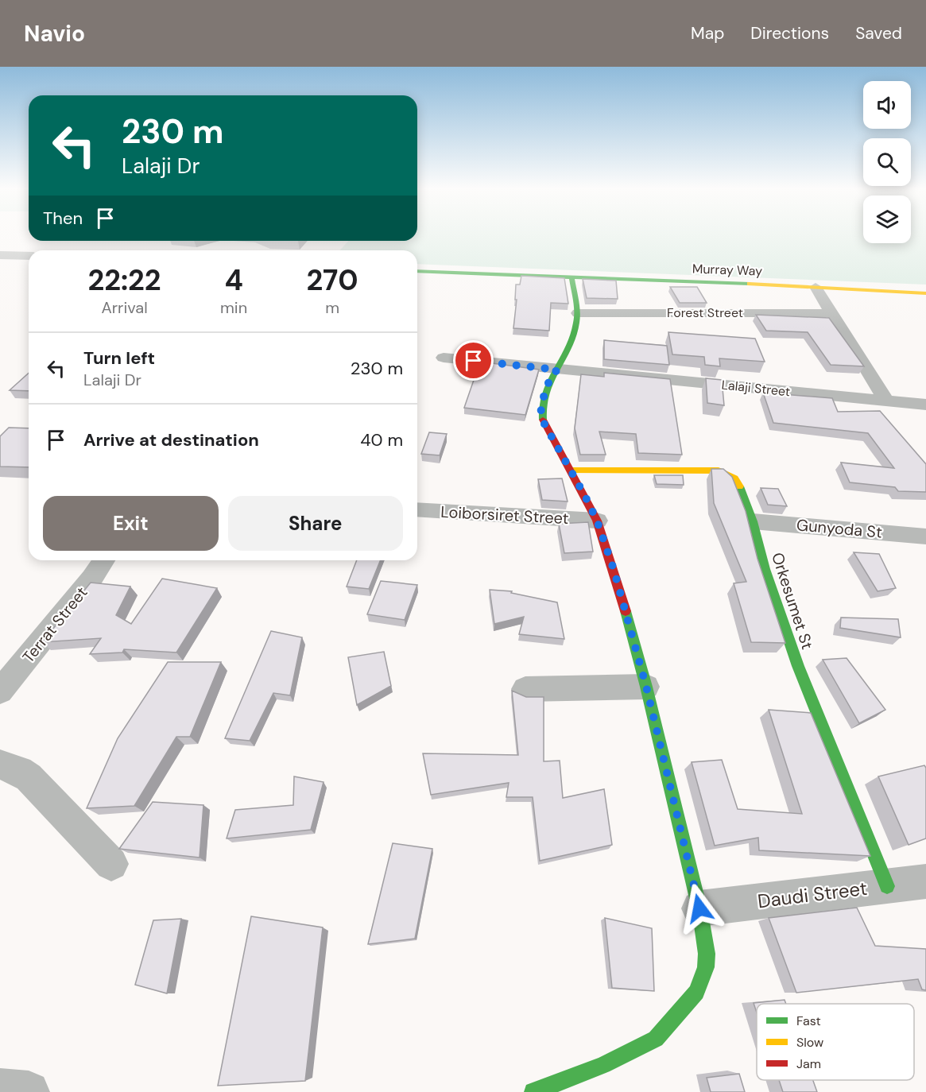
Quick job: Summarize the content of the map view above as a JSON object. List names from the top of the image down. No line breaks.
{"streets":{"street":["Murray Way","Forest Street","Lalaji Street","Loiborsiret Street","Gunyoda St","Orkesumet St","Terrat Street","Daudi Street"]},"crossings":[["Gunyoda St","Orkesumet St"],["Orkesumet St","Daudi Street"]],"legend":["Fast","Slow","Jam"],"page":{"header":"Navio","nav":["Map","Directions","Saved"],"turn":["230 m","Lalaji Dr"],"then":"Then","eta":["22:22","Arrival","4","min","270","m"],"list":[{"name":"Turn left","note":"Lalaji Dr","value":"230 m"},{"name":"Arrive at destination","value":"40 m"}],"buttons":["Exit","Share"]}}
